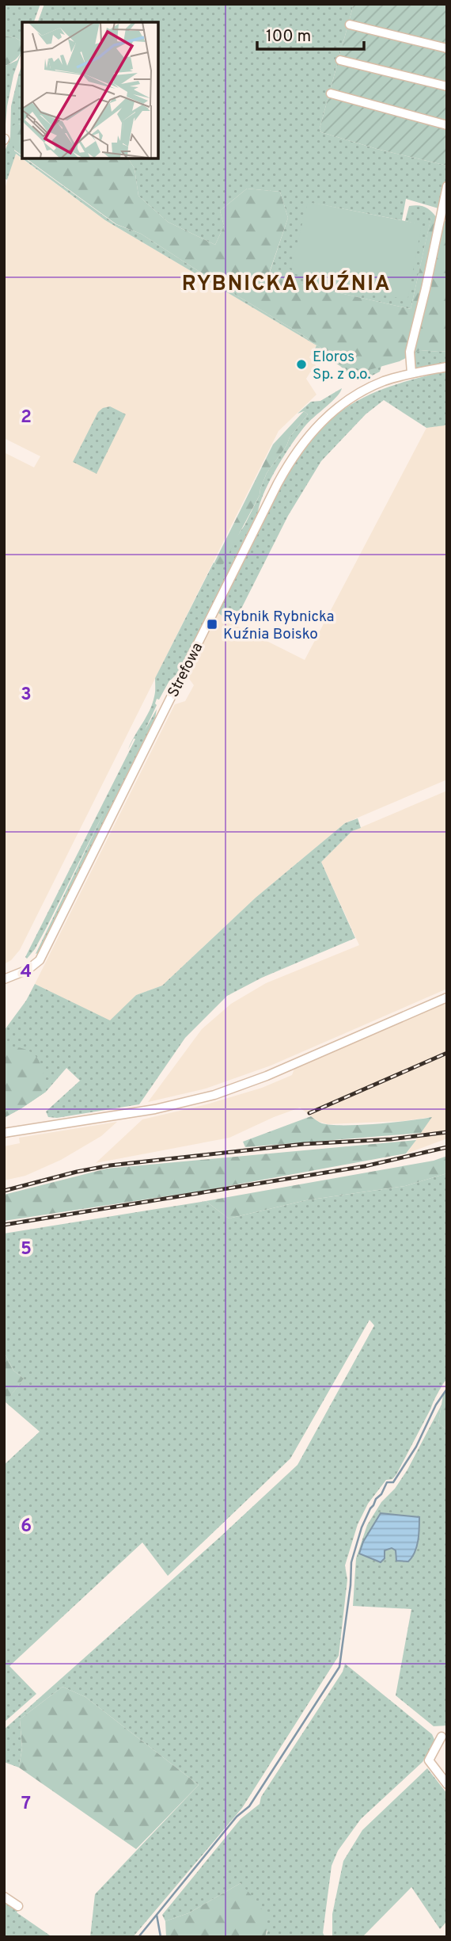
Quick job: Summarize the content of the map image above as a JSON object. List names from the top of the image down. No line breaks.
{"streets":{"street":["Strefowa"]},"districts":["RYBNICKA KUŹNIA"],"places":{"other":["Eloros Sp. z o.o."],"transit":["Rybnik Rybnicka Kuźnia Boisko"]},"scale_bar":"100 m","grid":{"rows":["2","3","4","5","6","7"]}}
